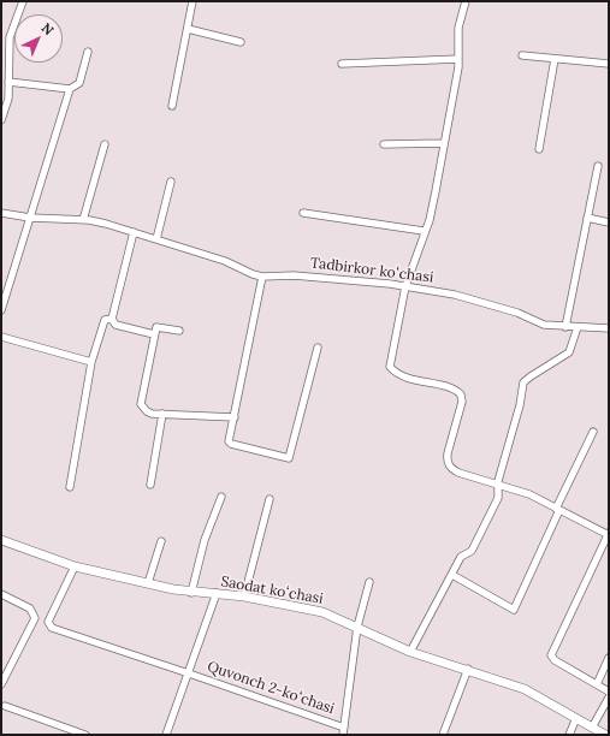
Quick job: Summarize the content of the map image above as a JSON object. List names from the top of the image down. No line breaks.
{"streets":{"street":["Tadbirkor koʻchasi","Saodat koʻchasi","Quvonch 2-koʻchasi"]},"crossings":[["Saodat koʻchasi","Quvonch 2-koʻchasi"]],"north":"top right"}
